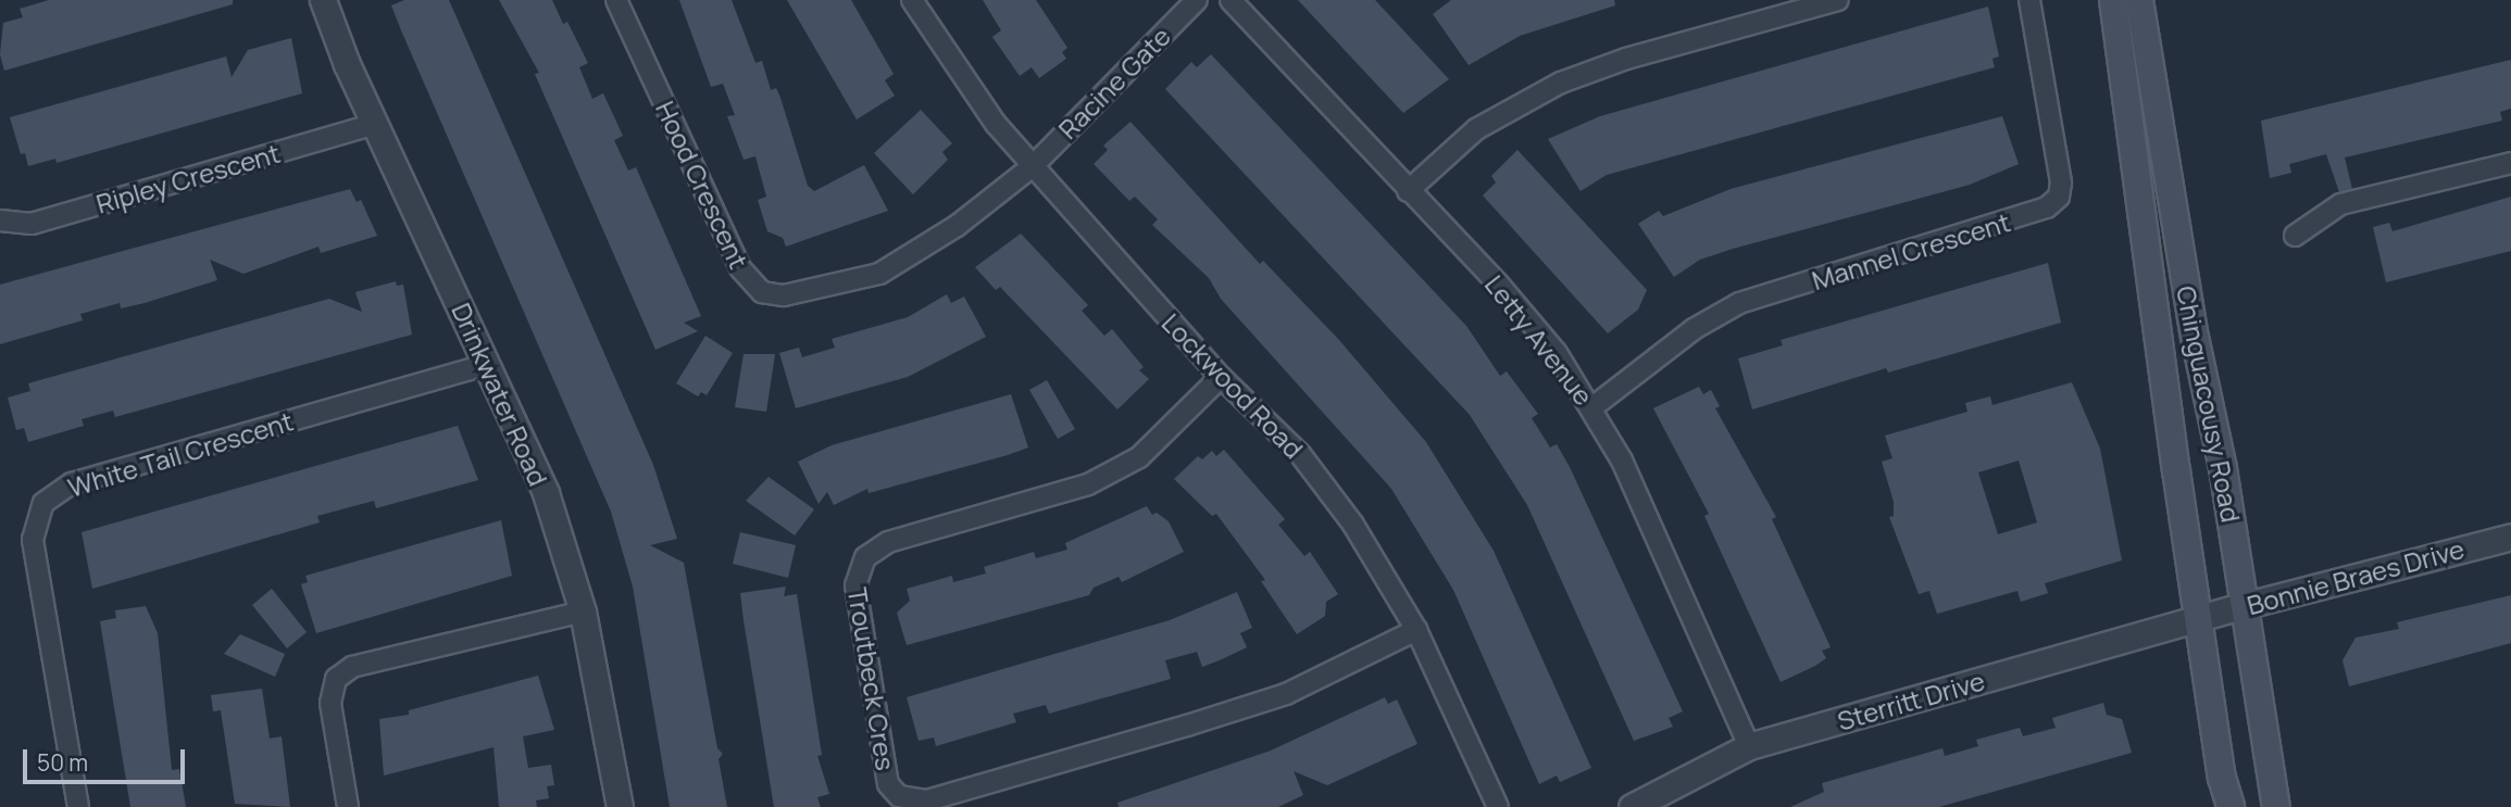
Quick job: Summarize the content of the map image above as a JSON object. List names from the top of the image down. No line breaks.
{"streets":{"main road":["Chinguacousy Road"],"street":["Racine Gate","Ripley Crescent","Hood Crescent","Mannel Crescent","Letty Avenue","Lockwood Road","Drinkwater Road","White Tail Crescent","Bonnie Braes Drive","Troutbeck Cres","Sterritt Drive"]},"crossings":[["Racine Gate","Hood Crescent"],["Racine Gate","Lockwood Road"],["Ripley Crescent","Drinkwater Road"],["Hood Crescent","Lockwood Road"],["Mannel Crescent","Letty Avenue"],["Letty Avenue","Sterritt Drive"],["Lockwood Road","Troutbeck Cres"],["Drinkwater Road","White Tail Crescent"],["Chinguacousy Road","Bonnie Braes Drive"],["Chinguacousy Road","Sterritt Drive"],["Bonnie Braes Drive","Sterritt Drive"]],"scale_bar":"50 m"}
